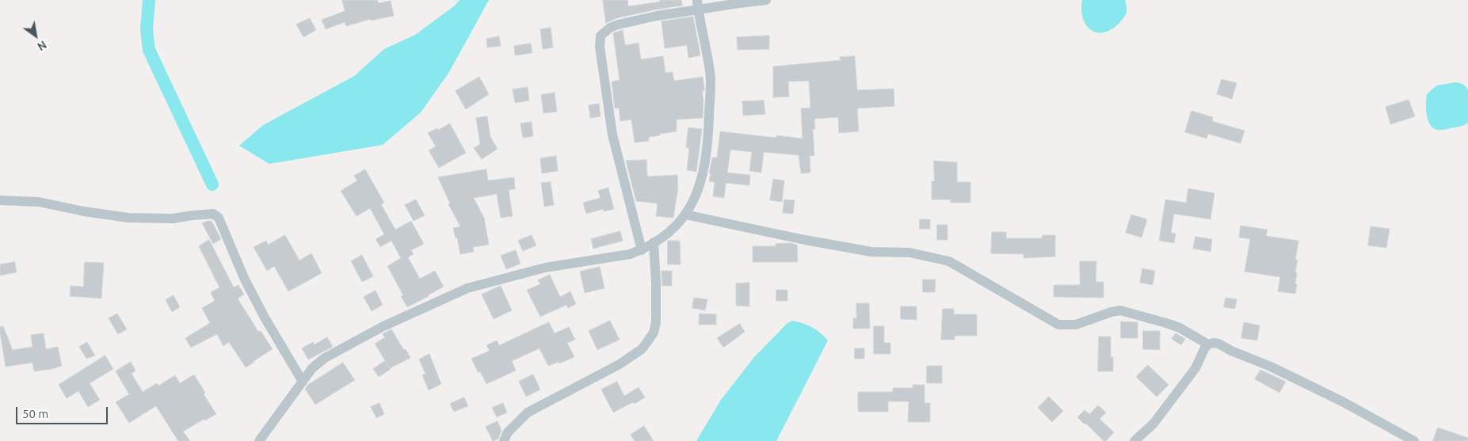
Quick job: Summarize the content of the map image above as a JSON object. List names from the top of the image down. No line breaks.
{"scale_bar":"50 m","north":"bottom right"}
